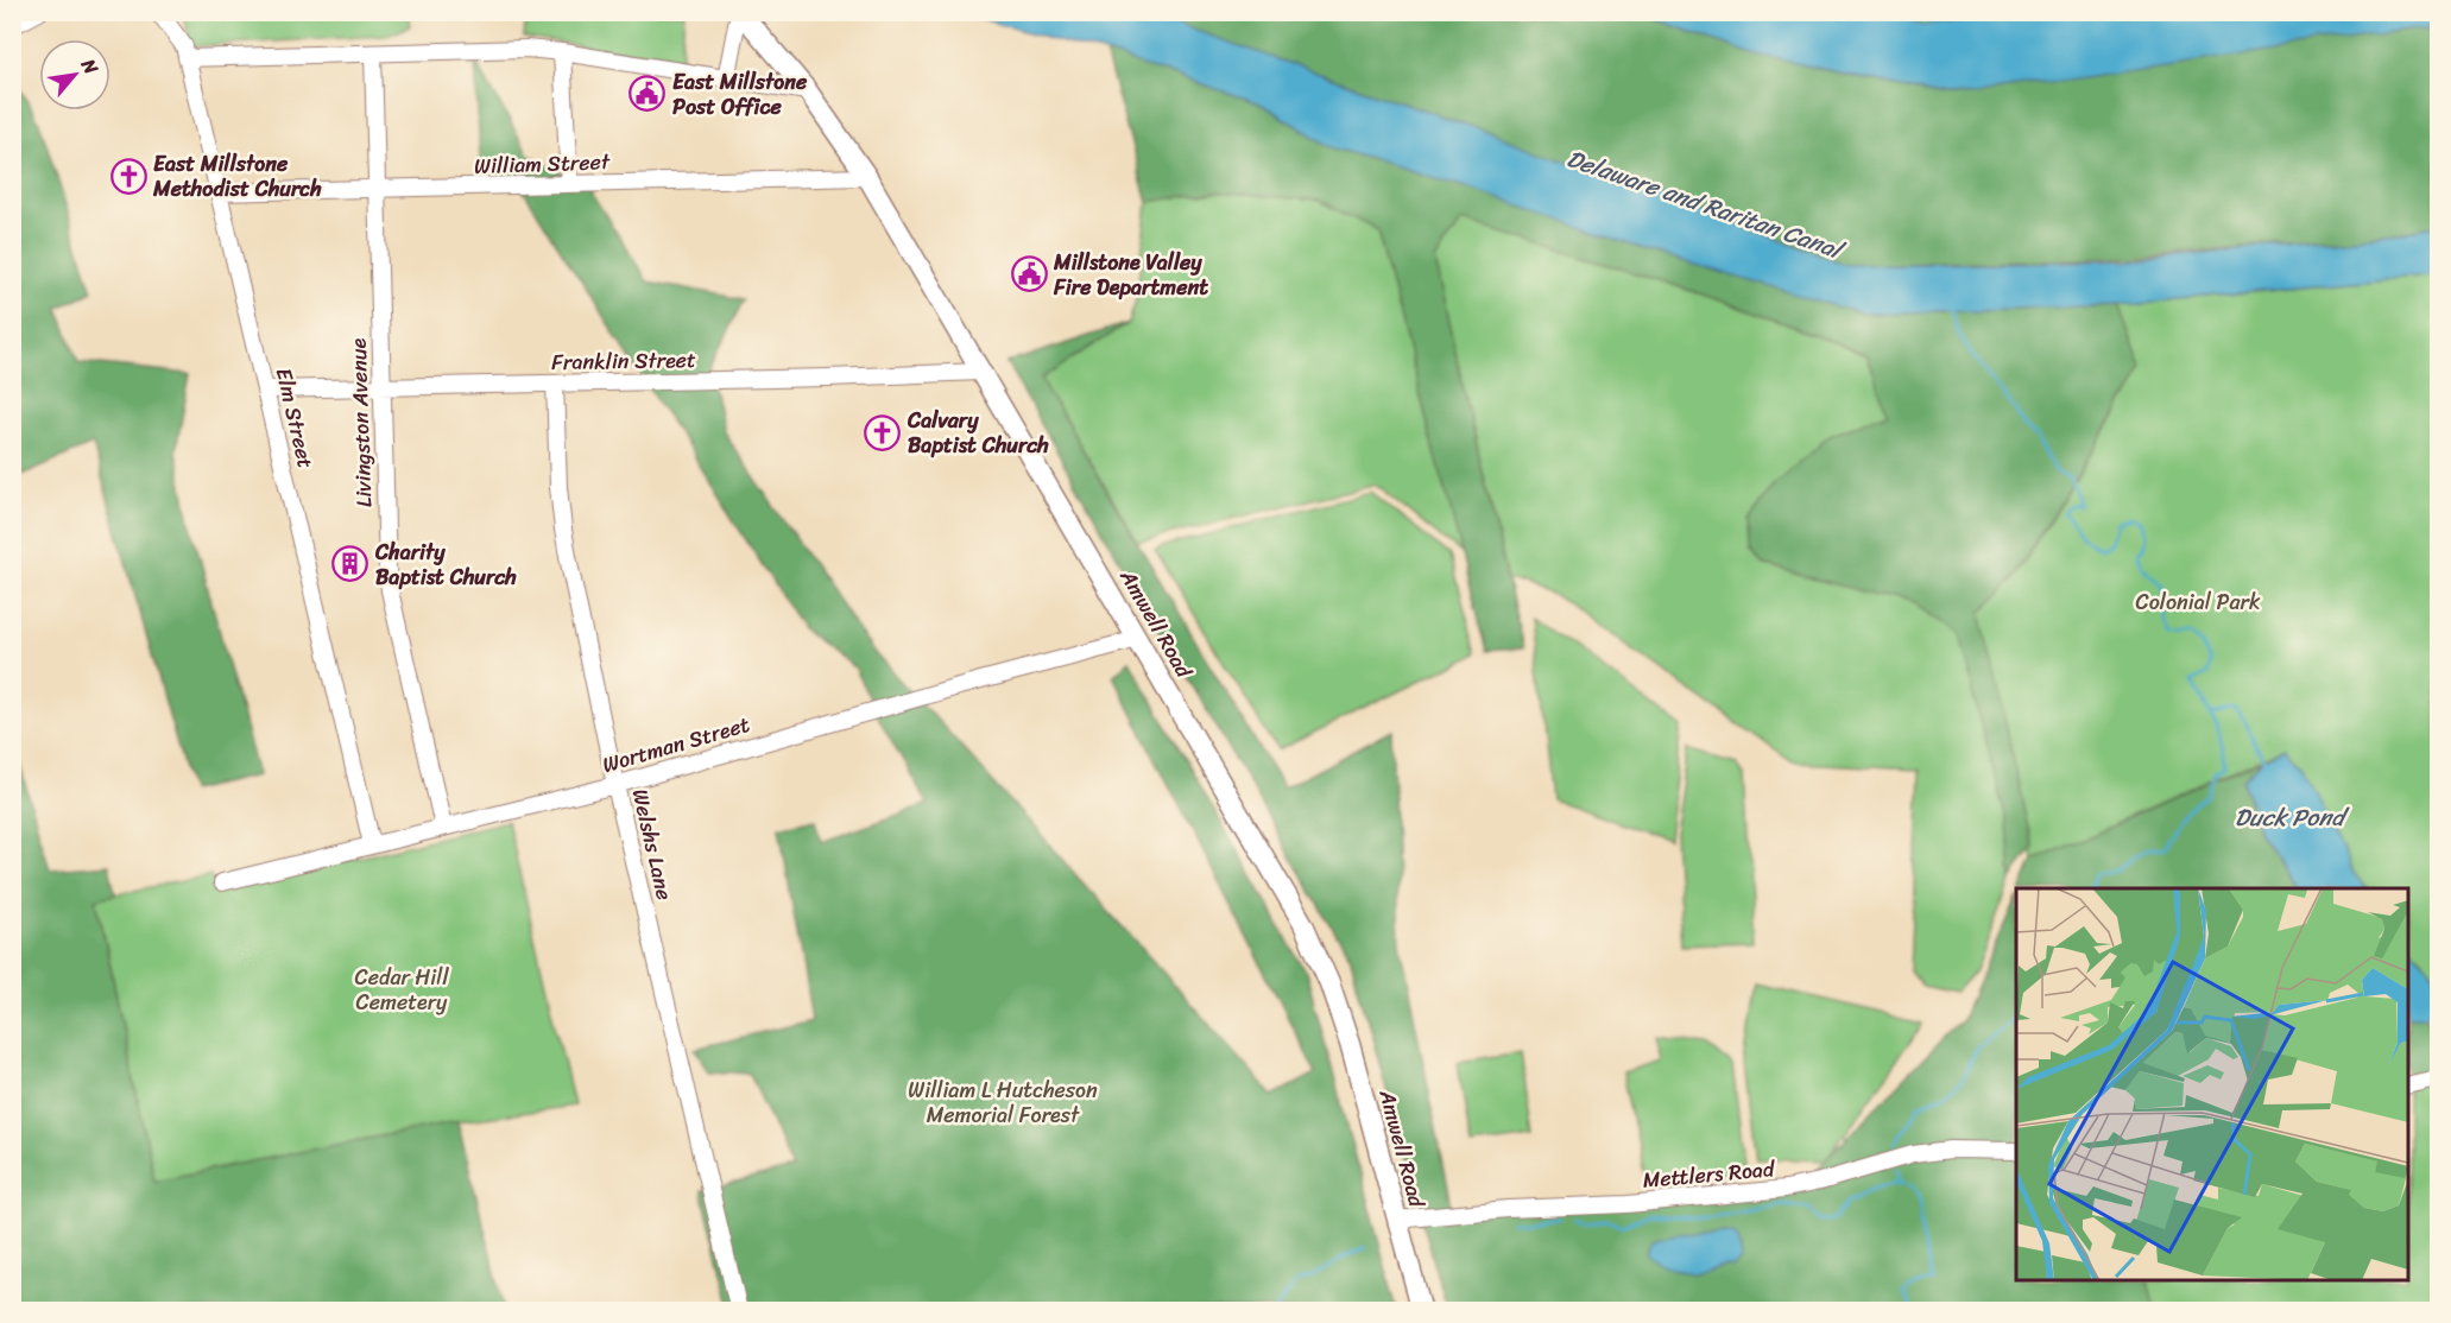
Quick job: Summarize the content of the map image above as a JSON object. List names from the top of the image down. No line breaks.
{"streets":{"main road":["Amwell Road"],"street":["William Street","Franklin Street","Elm Street","Livingston Avenue","Wortman Street","Welshs Lane","Mettlers Road"]},"crossings":[["William Street","Elm Street"],["William Street","Livingston Avenue"],["William Street","Amwell Road"],["Franklin Street","Elm Street"],["Franklin Street","Livingston Avenue"],["Franklin Street","Amwell Road"],["Franklin Street","Welshs Lane"],["Elm Street","Wortman Street"],["Livingston Avenue","Wortman Street"],["Amwell Road","Wortman Street"],["Amwell Road","Mettlers Road"],["Wortman Street","Welshs Lane"]],"water":["Delaware and Raritan Canal","Duck Pond"],"parks":["Colonial Park","Cedar Hill Cemetery","William L Hutcheson Memorial Forest"],"places":{"public building":["East Millstone Post Office","Millstone Valley Fire Department"],"church":["East Millstone Methodist Church","Calvary Baptist Church"],"building":["Charity Baptist Church"]},"north":"top right"}
